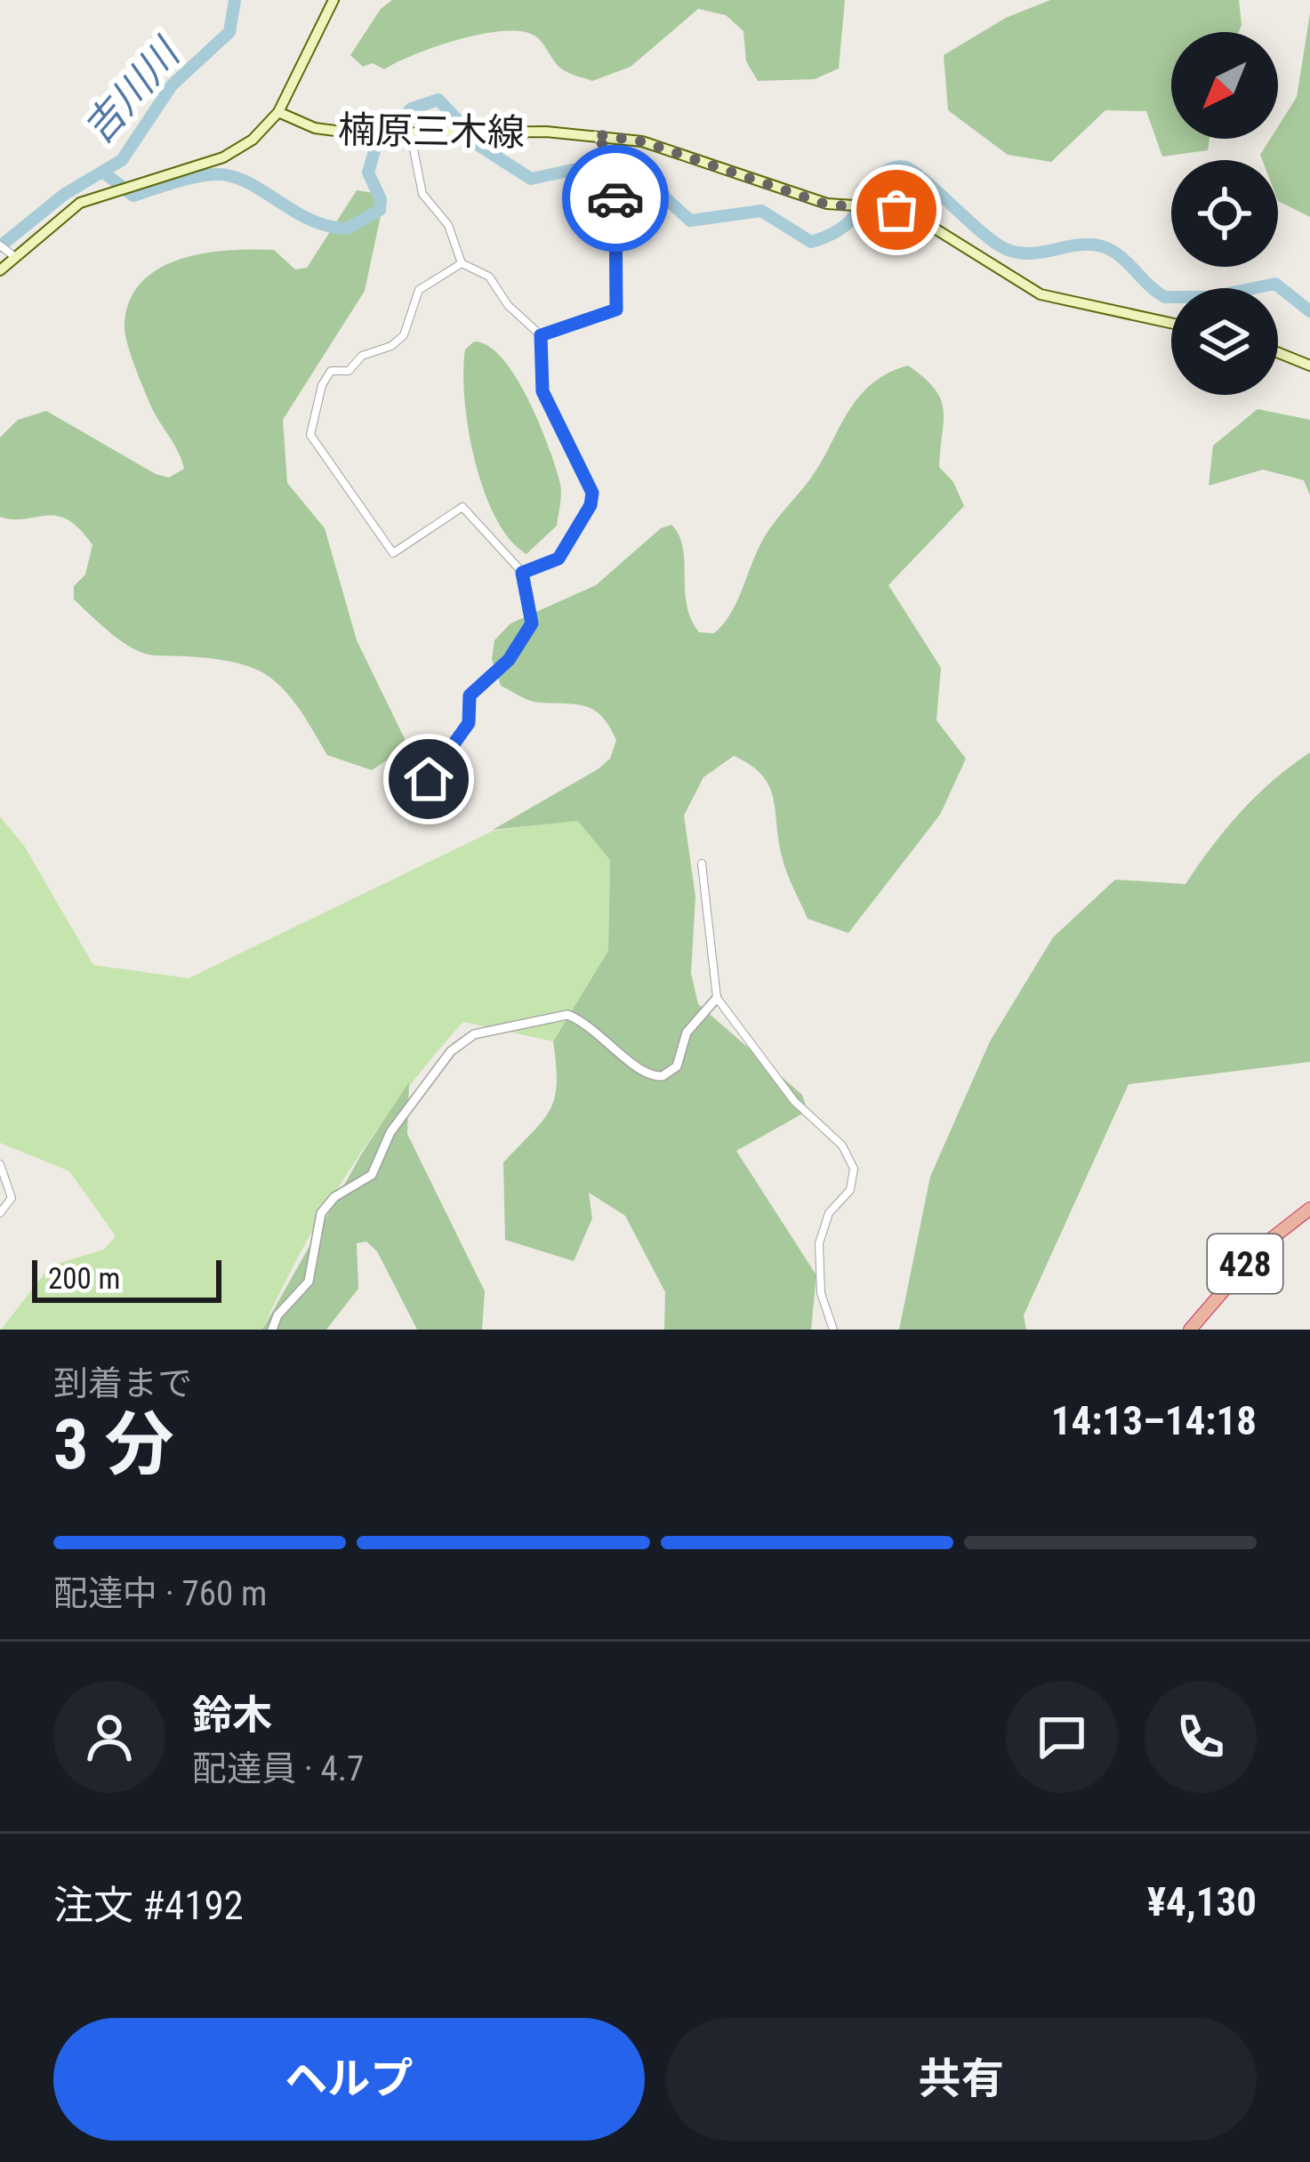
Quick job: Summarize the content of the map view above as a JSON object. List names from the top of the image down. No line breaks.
{"streets":{"highway":["428"],"main road":["楠原三木線"]},"water":["吉川川"],"scale_bar":"200 m","north":"bottom left","page":{"scale":"200 m","heading":["3 分","到着まで","14:13–14:18"],"panel":["鈴木","配達員 · 4.7","注文 #4192","¥4,130"],"bar":"配達中 · 760 m","buttons":["ヘルプ","共有"]}}
